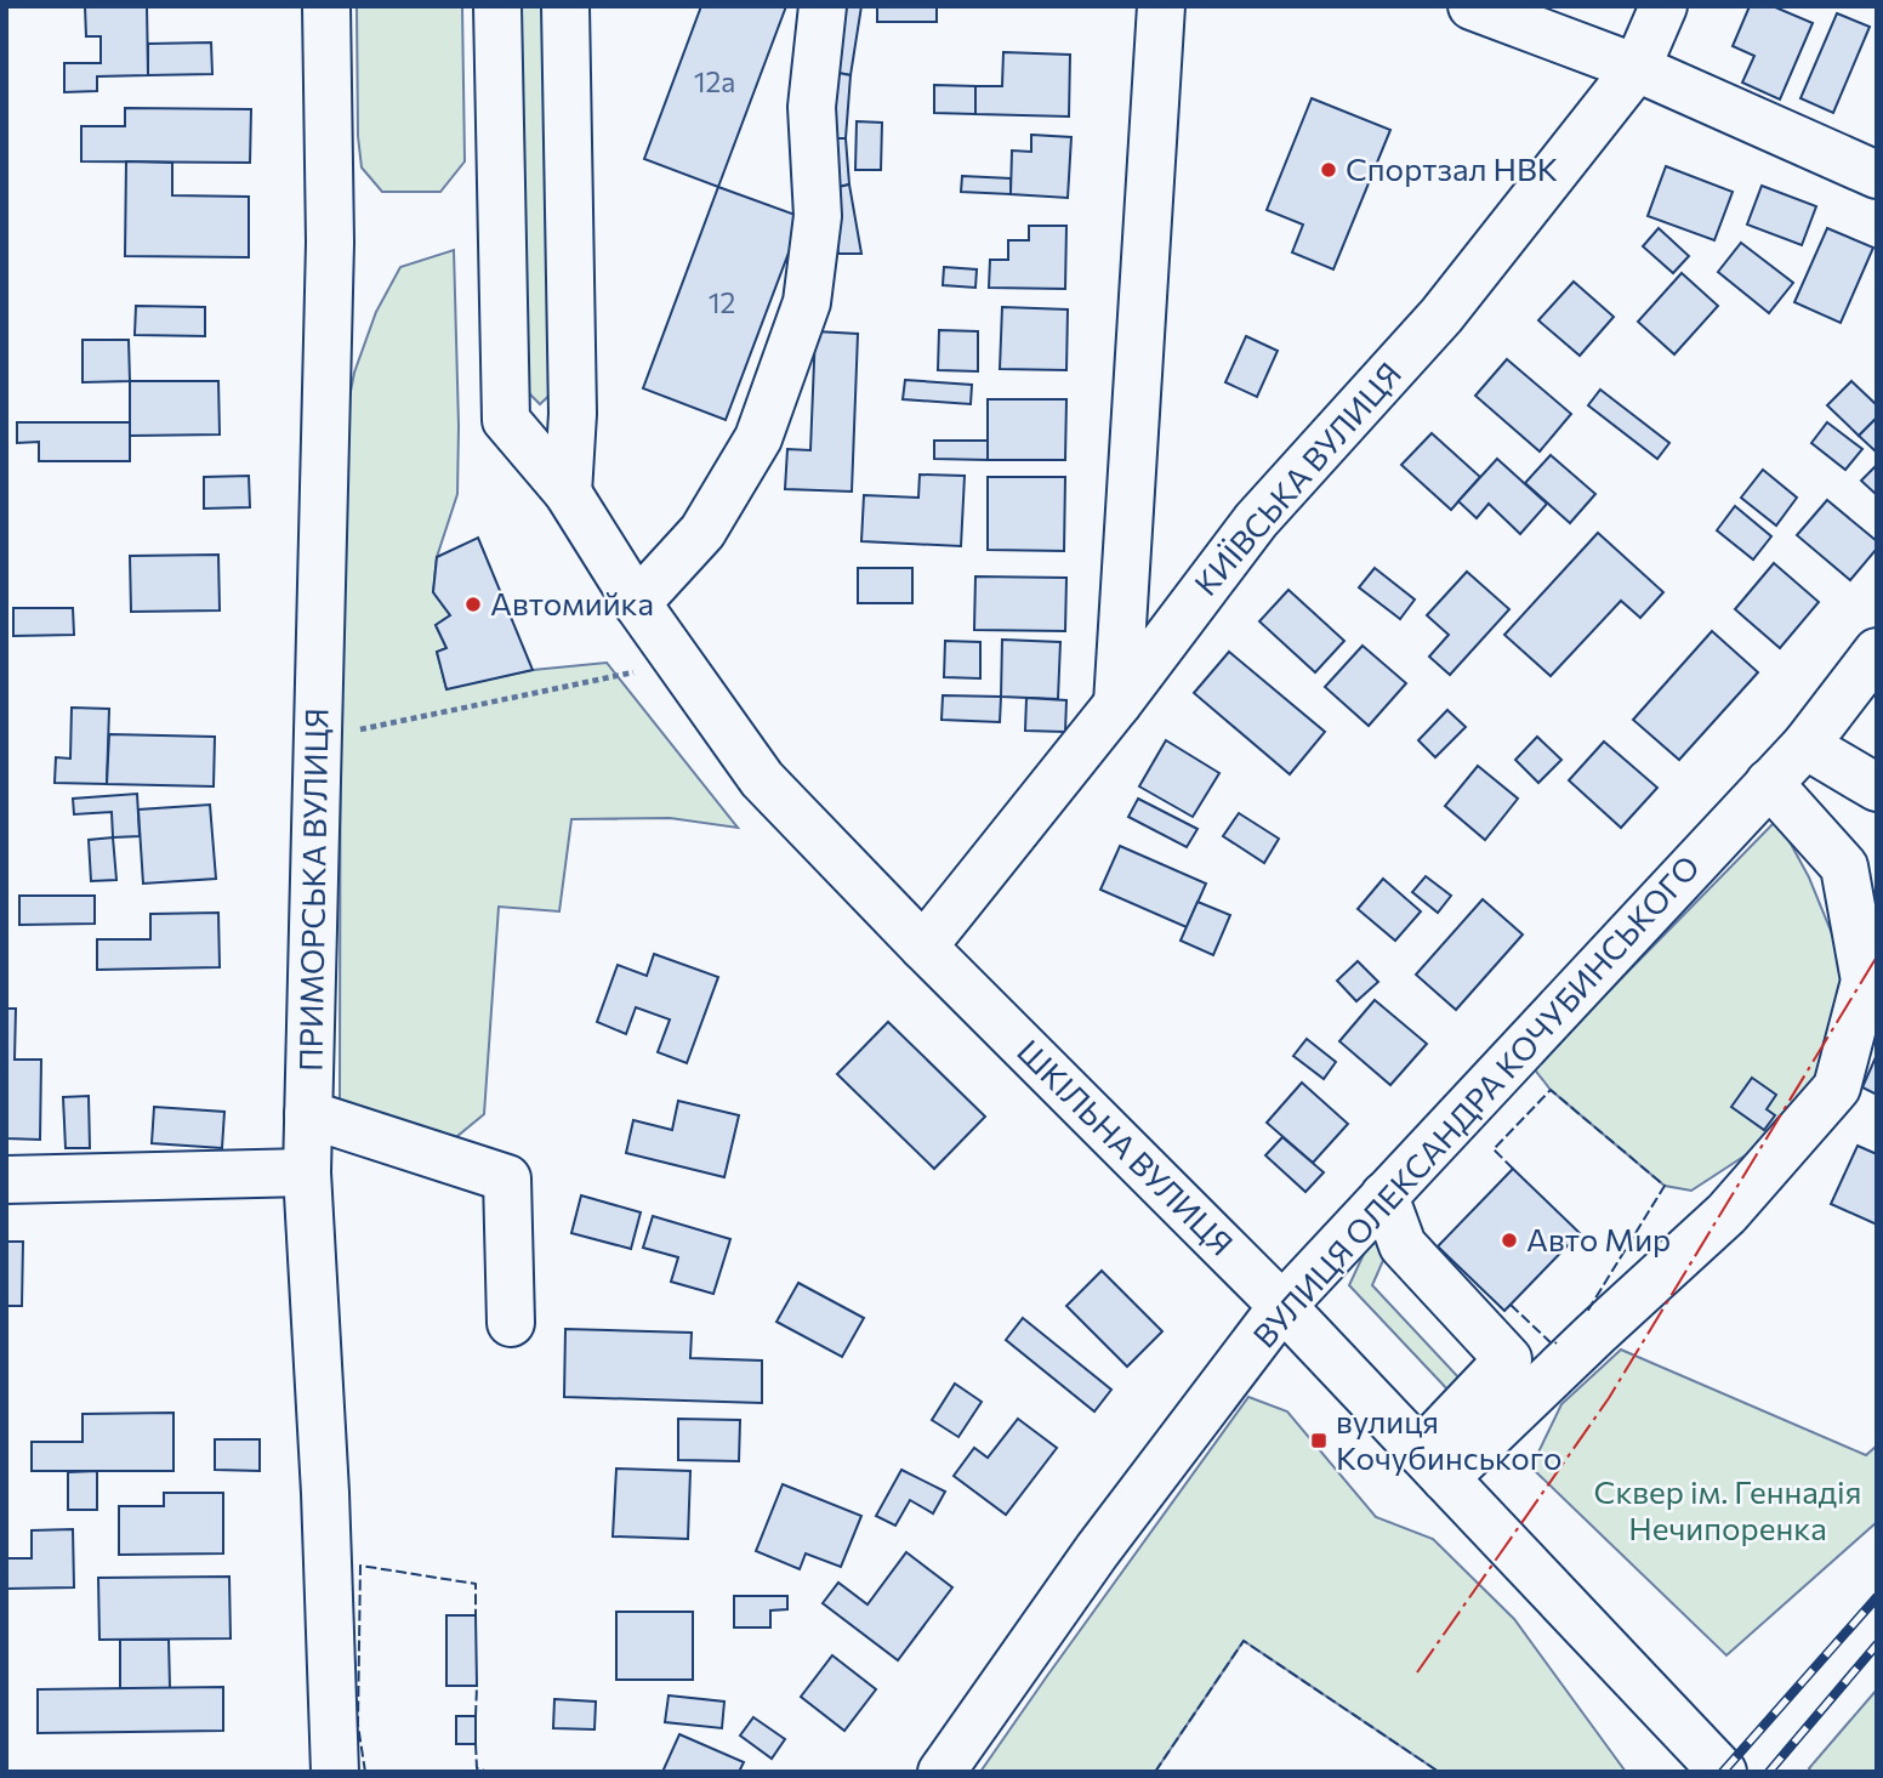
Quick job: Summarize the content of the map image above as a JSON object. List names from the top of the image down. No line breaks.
{"streets":{"street":["КИЇВСЬКА ВУЛИЦЯ","ПРИМОРСЬКА ВУЛИЦЯ","ВУЛИЦЯ ОЛЕКСАНДРА КОЧУБИНСЬКОГО","ШКІЛЬНА ВУЛИЦЯ"]},"crossings":[["КИЇВСЬКА ВУЛИЦЯ","ШКІЛЬНА ВУЛИЦЯ"],["ВУЛИЦЯ ОЛЕКСАНДРА КОЧУБИНСЬКОГО","ШКІЛЬНА ВУЛИЦЯ"]],"parks":["Сквер ім. Геннадія Нечипоренка"],"places":{"other":["Спортзал НВК","Автомийка","Авто Мир"],"transit":["вулиця Кочубинського"]},"house_numbers":["12а","12"]}
